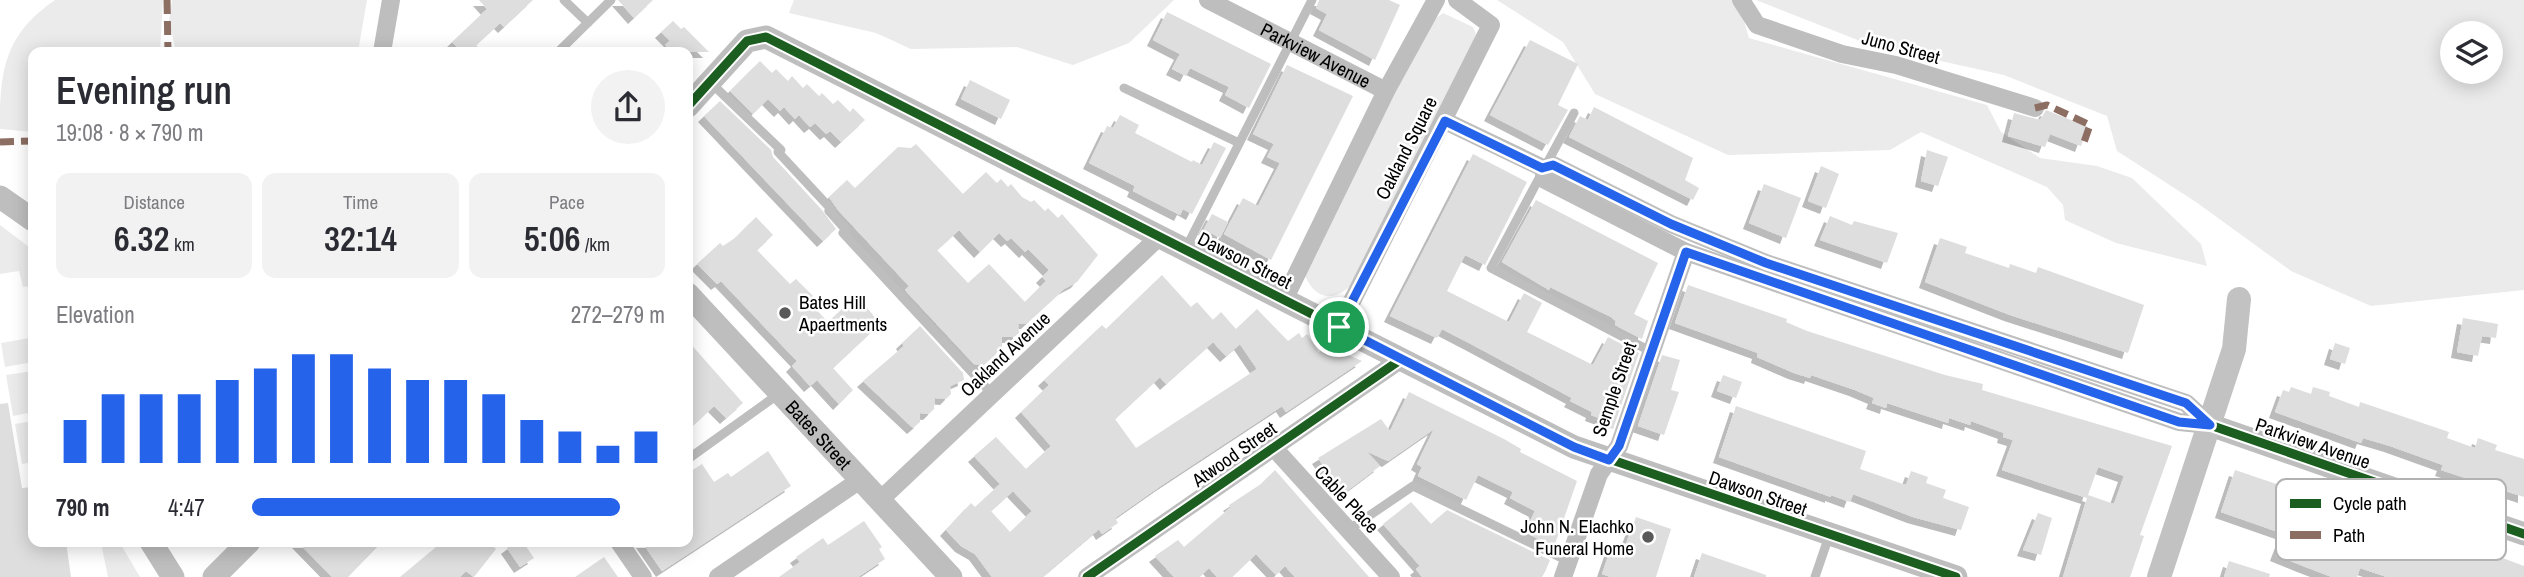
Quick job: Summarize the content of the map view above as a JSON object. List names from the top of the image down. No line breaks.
{"streets":{"street":["Juno Street","Parkview Avenue","Oakland Square","Dawson Street","Oakland Avenue","Semple Street","Bates Street","Atwood Street","Cable Place"]},"crossings":[["Parkview Avenue","Oakland Square"],["Parkview Avenue","Semple Street"],["Oakland Square","Dawson Street"],["Dawson Street","Oakland Avenue"],["Dawson Street","Semple Street"],["Dawson Street","Atwood Street"],["Oakland Avenue","Bates Street"],["Atwood Street","Cable Place"]],"places":["Bates Hill Apaertments","John N. Elachko Funeral Home"],"legend":["Cycle path","Path"],"page":{"heading":["Evening run","19:08 · 8 × 790 m"],"stats":[["Distance","6.32 km"],["Time","32:14"],["Pace","5:06 /km"]],"chart":["Elevation","272–279 m"],"list":[{"name":"790 m","note":"4:47"}]}}
